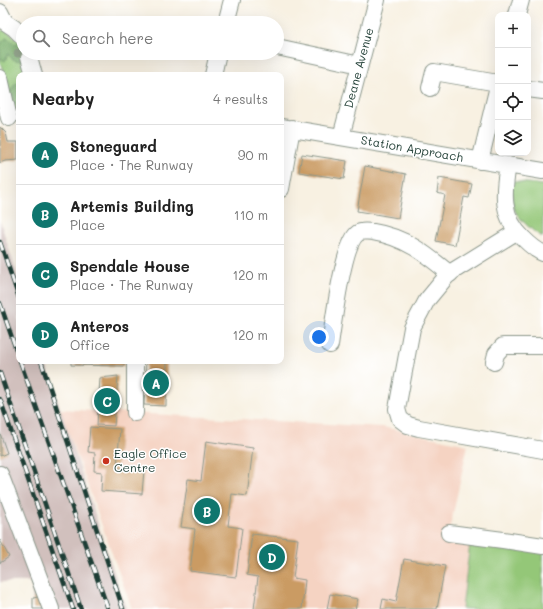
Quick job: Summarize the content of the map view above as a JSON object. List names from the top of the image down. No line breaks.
{"streets":{"street":["Deane Avenue","Station Approach"]},"crossings":[["Deane Avenue","Station Approach"]],"places":["Eagle Office Centre"],"page":{"map_buttons":["+","−"],"search":"Search here","heading":["Nearby","4 results"],"list":[{"mark":"A","name":"Stoneguard","note":"Place · The Runway","value":"90 m"},{"mark":"B","name":"Artemis Building","note":"Place","value":"110 m"},{"mark":"C","name":"Spendale House","note":"Place · The Runway","value":"120 m"},{"mark":"D","name":"Anteros","note":"Office","value":"120 m"}],"pins":["A","C","B","D"]}}
